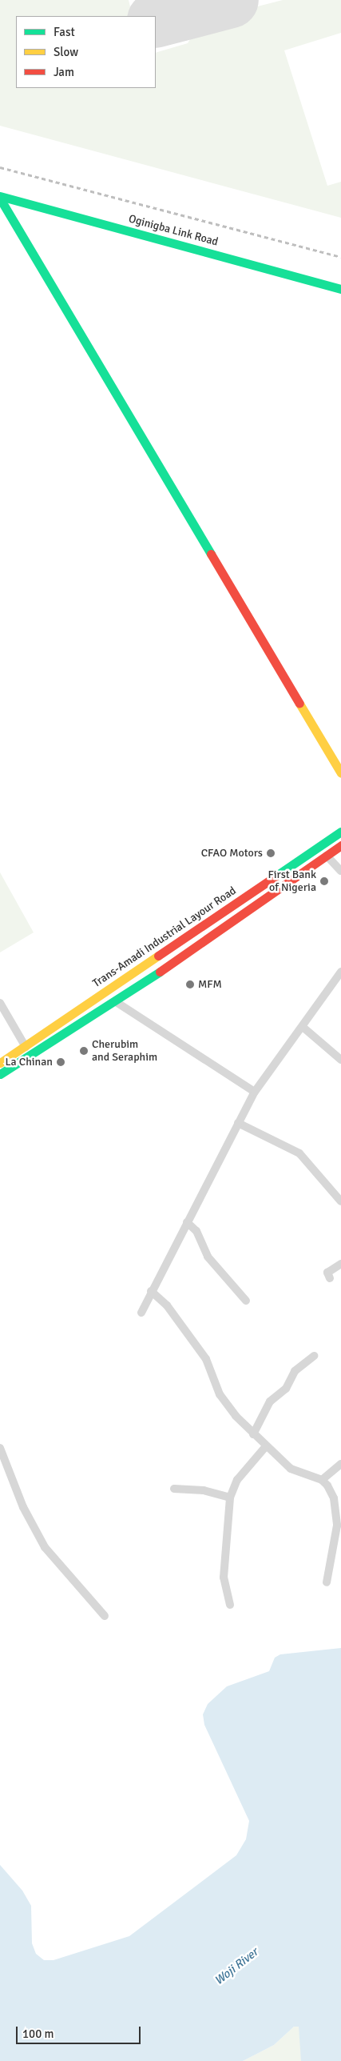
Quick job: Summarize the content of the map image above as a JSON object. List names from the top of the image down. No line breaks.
{"streets":{"street":["Oginigba Link Road","Trans-Amadi Industrial Layour Road"]},"water":["Woji River"],"places":["CFAO Motors","First Bank of Nigeria","MFM","Cherubim and Seraphim","La Chinan"],"legend":["Fast","Slow","Jam"],"scale_bar":"100 m"}
